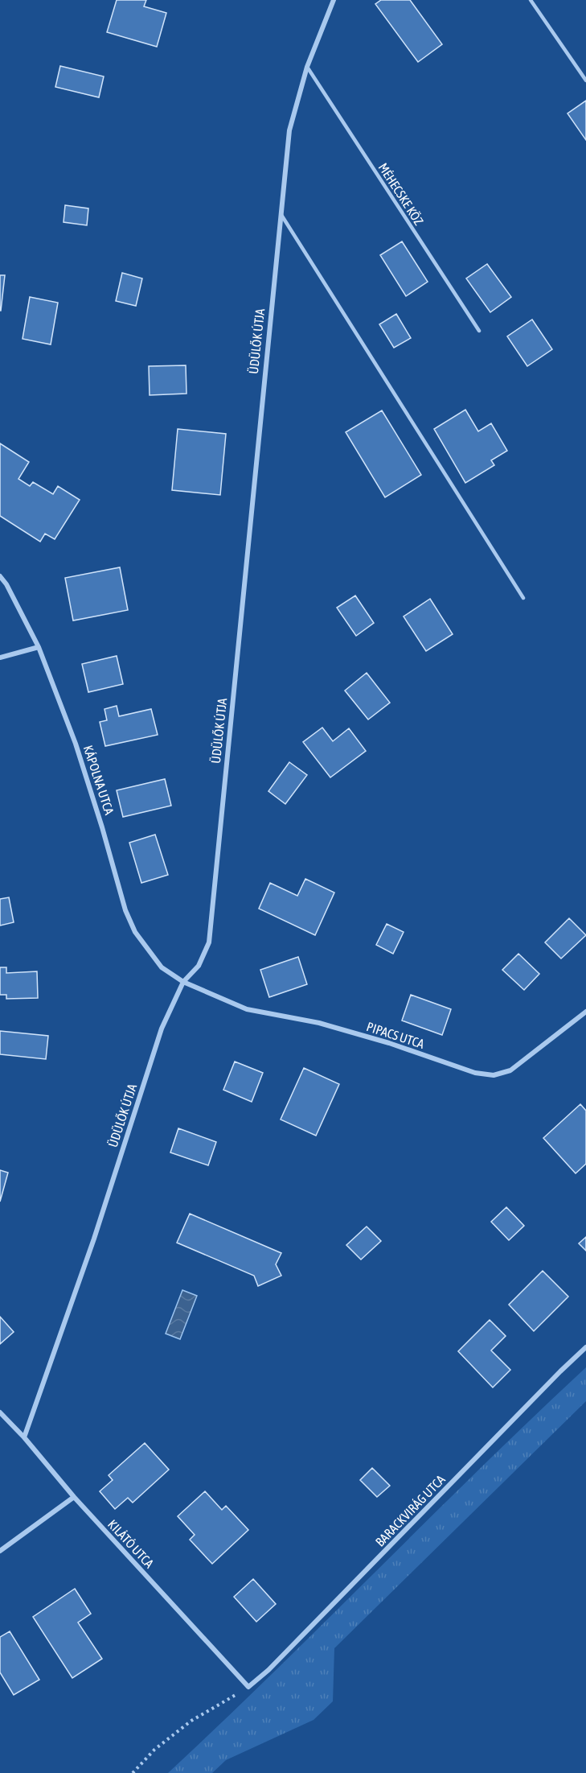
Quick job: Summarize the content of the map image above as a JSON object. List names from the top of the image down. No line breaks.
{"streets":{"street":["ÜDÜLŐK ÚTJA","KÁPOLNA UTCA","PIPACS UTCA","BARACKVIRÁG UTCA","KILÁTÓ UTCA"],"lane":["MÉHECSKE KÖZ"]},"crossings":[["MÉHECSKE KÖZ","ÜDÜLŐK ÚTJA"],["ÜDÜLŐK ÚTJA","KÁPOLNA UTCA"],["ÜDÜLŐK ÚTJA","PIPACS UTCA"],["ÜDÜLŐK ÚTJA","KILÁTÓ UTCA"],["KÁPOLNA UTCA","PIPACS UTCA"],["BARACKVIRÁG UTCA","KILÁTÓ UTCA"]]}
